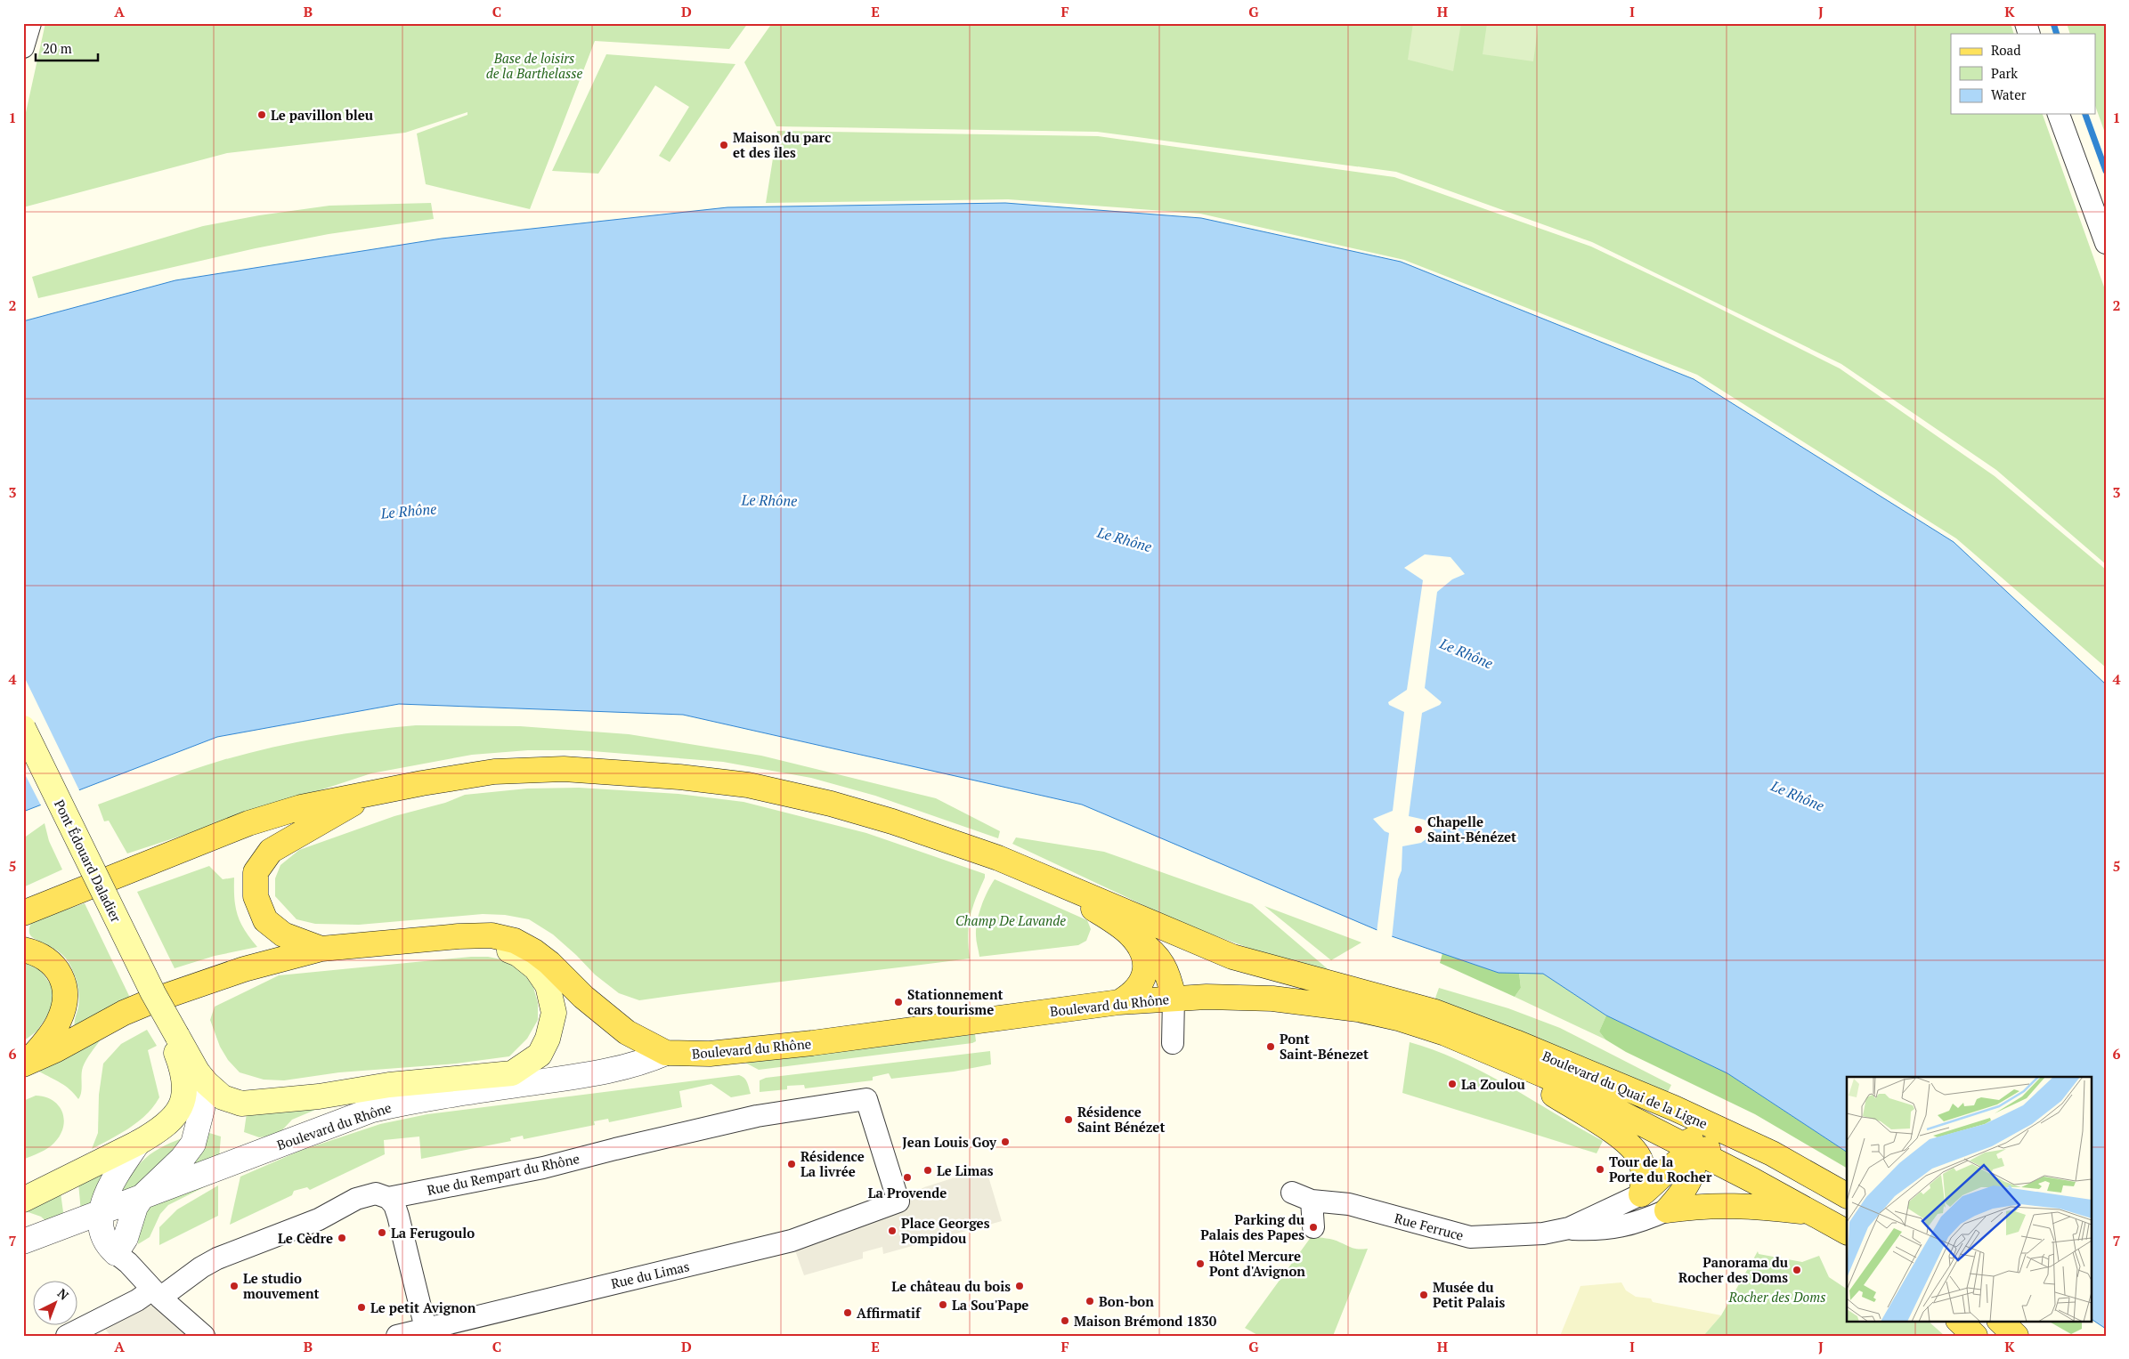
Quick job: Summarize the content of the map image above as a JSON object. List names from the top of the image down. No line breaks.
{"streets":{"main road":["Pont Édouard Daladier","Boulevard du Rhône","Boulevard du Quai de la Ligne"],"street":["Rue du Rempart du Rhône","Rue Ferruce","Rue du Limas"]},"crossings":[["Pont Édouard Daladier","Boulevard du Rhône"],["Boulevard du Rhône","Boulevard du Quai de la Ligne"],["Rue du Rempart du Rhône","Rue du Limas"]],"water":["Le Rhône"],"parks":["Base de loisirs de la Barthelasse","Champ De Lavande","Rocher des Doms"],"places":["Le pavillon bleu","Maison du parc et des îles","Chapelle Saint-Bénézet","Stationnement cars tourisme","Pont Saint-Bénezet","La Zoulou","Résidence Saint Bénézet","Jean Louis Goy","Résidence La livrée","Tour de la Porte du Rocher","Le Limas","La Provende","Parking du Palais des Papes","Place Georges Pompidou","La Ferugoulo","Le Cèdre","Hôtel Mercure Pont d'Avignon","Panorama du Rocher des Doms","Le studio mouvement","Le château du bois","Musée du Petit Palais","Bon-bon","La Sou'Pape","Le petit Avignon","Affirmatif","Maison Brémond 1830"],"legend":["Road","Park","Water"],"scale_bar":"20 m","north":"top right","grid":{"columns":["A","B","C","D","E","F","G","H","I","J","K"],"rows":["1","2","3","4","5","6","7"]}}
